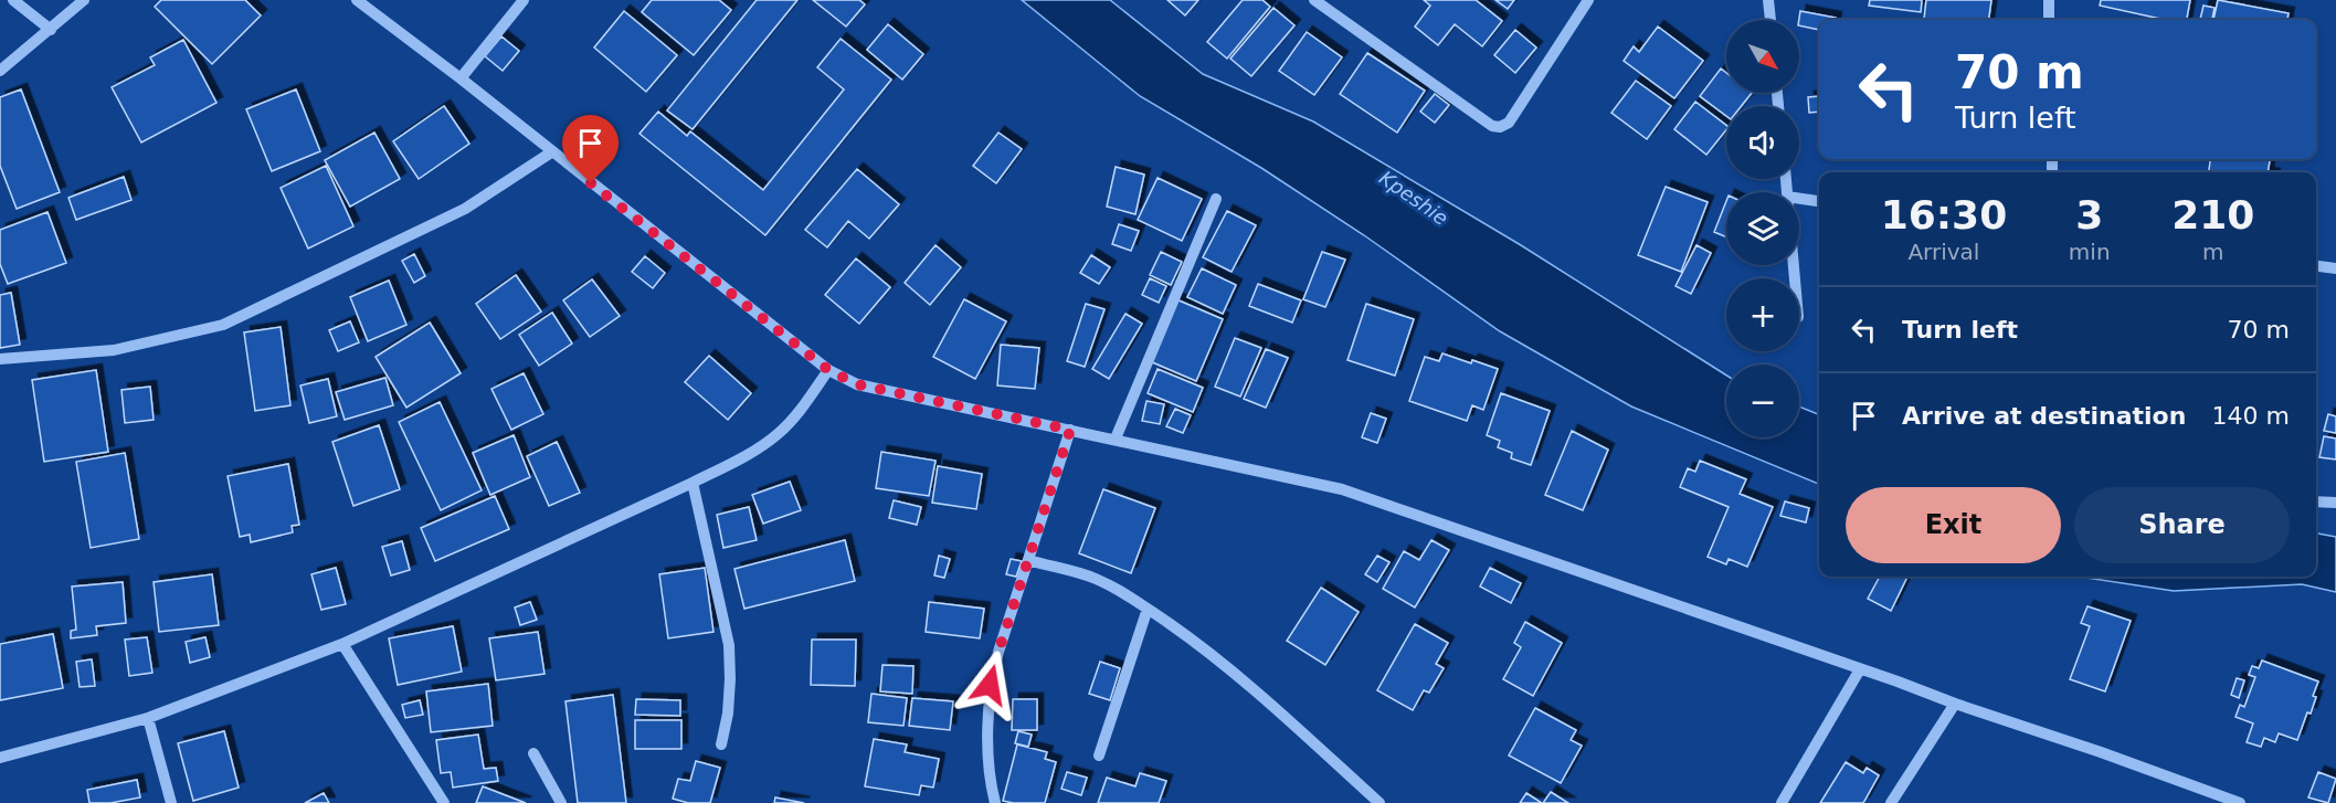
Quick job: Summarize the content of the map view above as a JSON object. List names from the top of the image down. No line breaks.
{"water":["Kpeshie"],"north":"bottom right","page":{"map_buttons":["+","−"],"turn":["70 m","Turn left"],"eta":["16:30","Arrival","3","min","210","m"],"list":[{"name":"Turn left","value":"70 m"},{"name":"Arrive at destination","value":"140 m"}],"buttons":["Exit","Share"]}}
